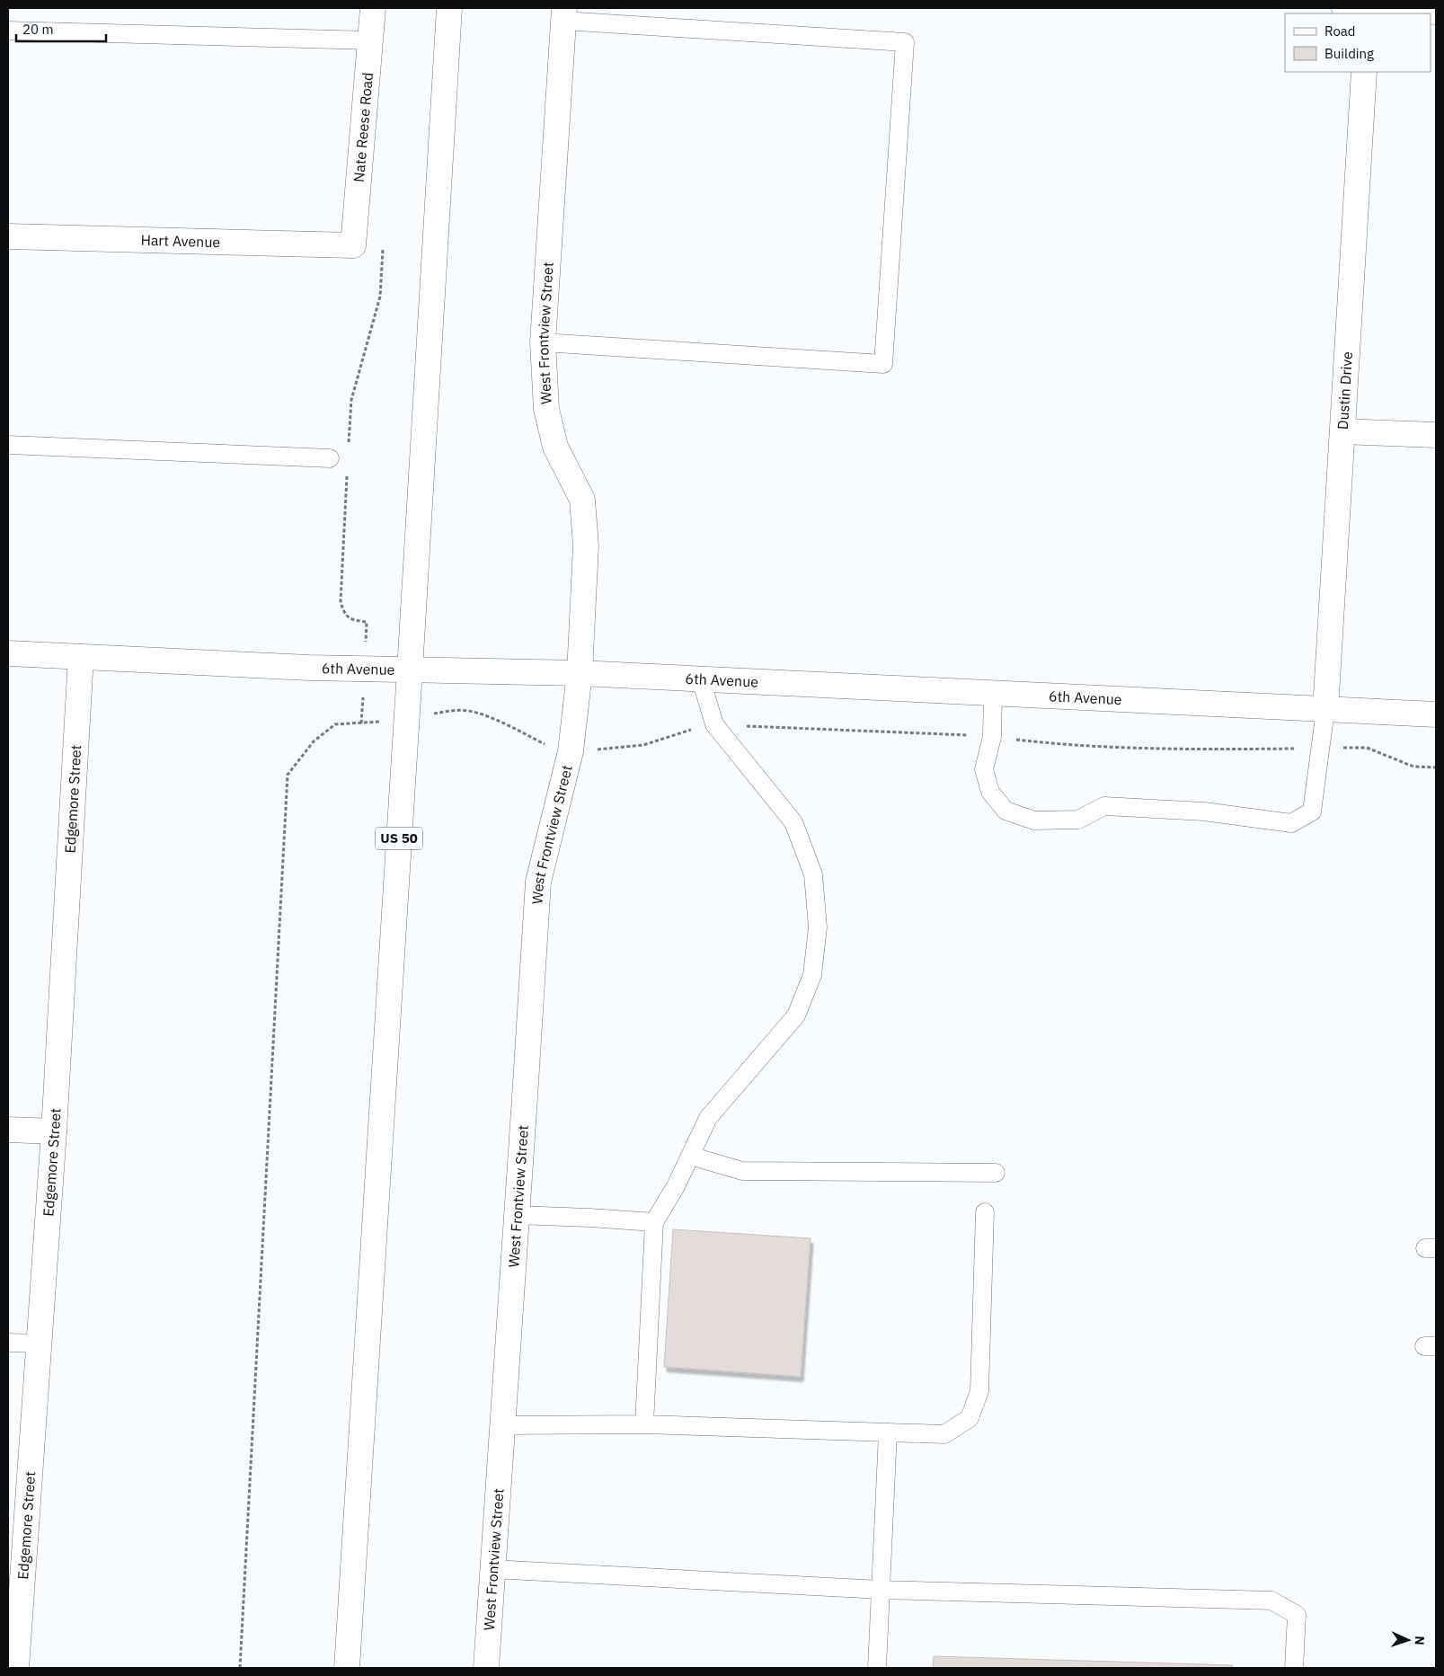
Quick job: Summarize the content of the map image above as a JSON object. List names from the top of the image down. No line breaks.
{"streets":{"main road":["Nate Reese Road","Hart Avenue","West Frontview Street","Dustin Drive","6th Avenue","Edgemore Street","US 50"]},"crossings":[["Nate Reese Road","Hart Avenue"],["West Frontview Street","6th Avenue"],["Dustin Drive","6th Avenue"],["6th Avenue","Edgemore Street"],["6th Avenue","US 50"]],"legend":["Road","Building"],"scale_bar":"20 m","north":"right"}
